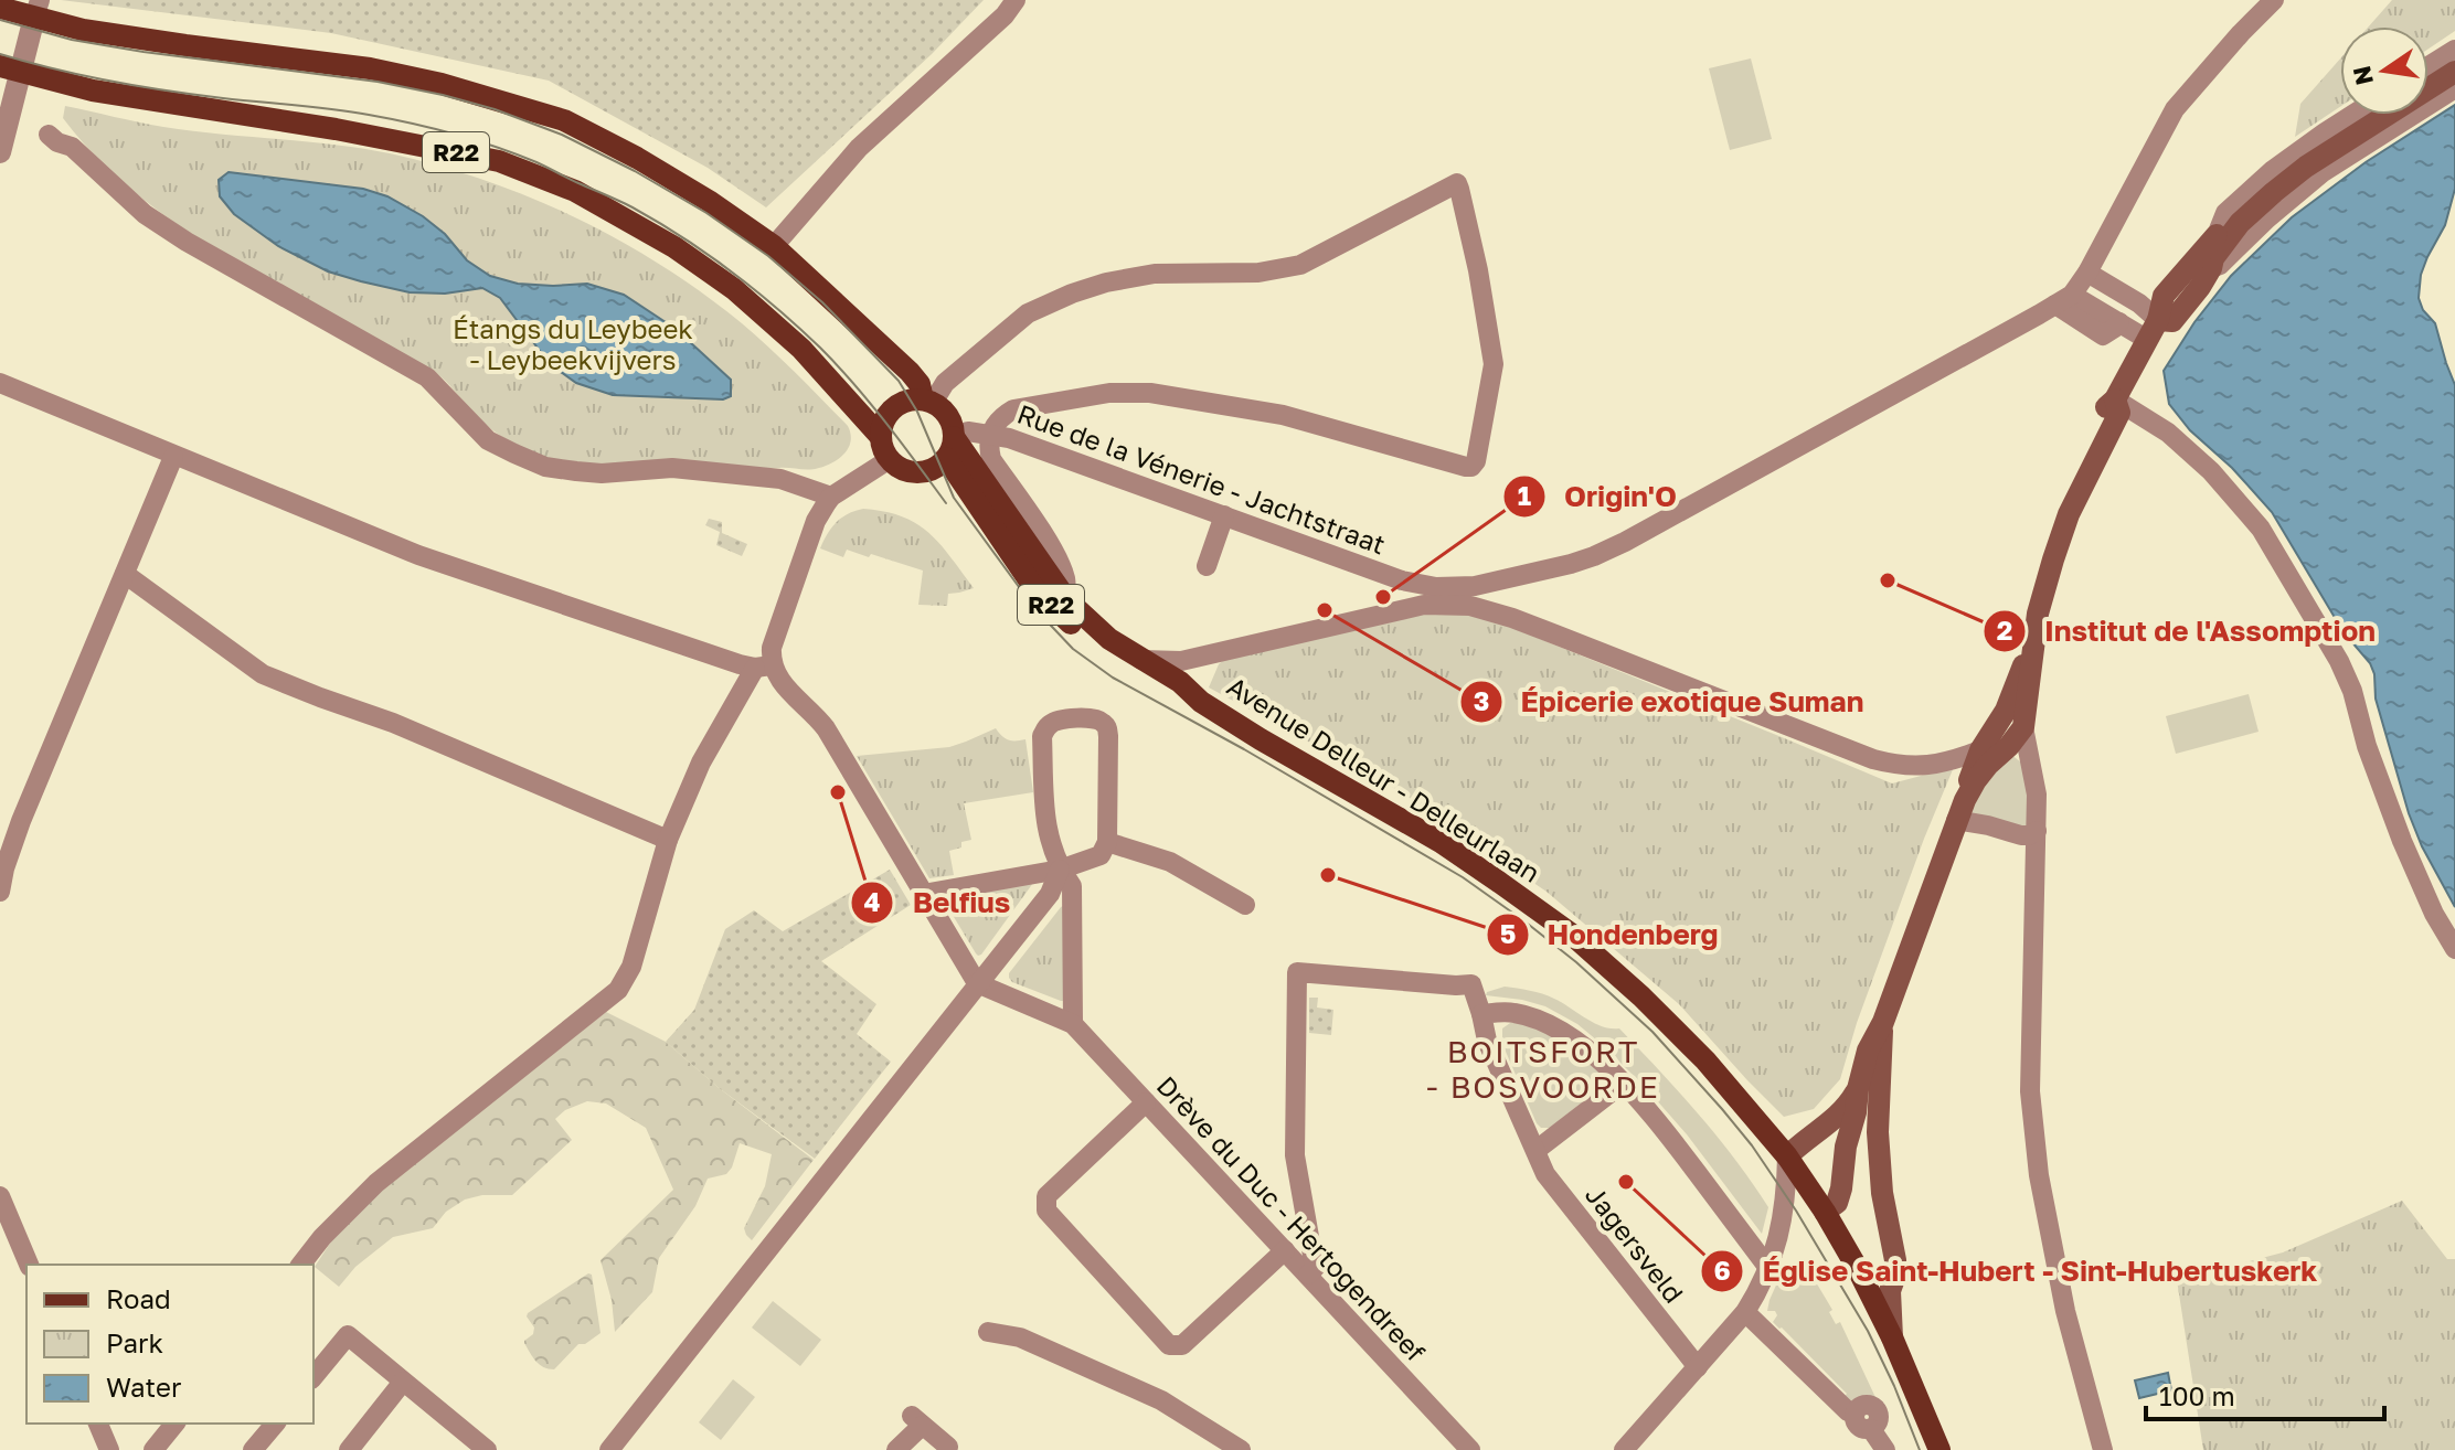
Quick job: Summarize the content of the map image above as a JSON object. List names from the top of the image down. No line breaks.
{"streets":{"main road":["R22","Avenue Delleur - Delleurlaan"],"street":["Rue de la Vénerie - Jachtstraat","Drève du Duc - Hertogendreef","Jagersveld"]},"crossings":[["R22","Rue de la Vénerie - Jachtstraat"],["R22","Avenue Delleur - Delleurlaan"],["Drève du Duc - Hertogendreef","Jagersveld"]],"districts":["BOITSFORT - BOSVOORDE"],"parks":["Étangs du Leybeek - Leybeekvijvers"],"places":["Institut de l'Assomption","Origin'O","Épicerie exotique Suman","Belfius","Hondenberg","Église Saint-Hubert - Sint-Hubertuskerk"],"legend":["Road","Park","Water"],"scale_bar":"100 m","north":"left"}
